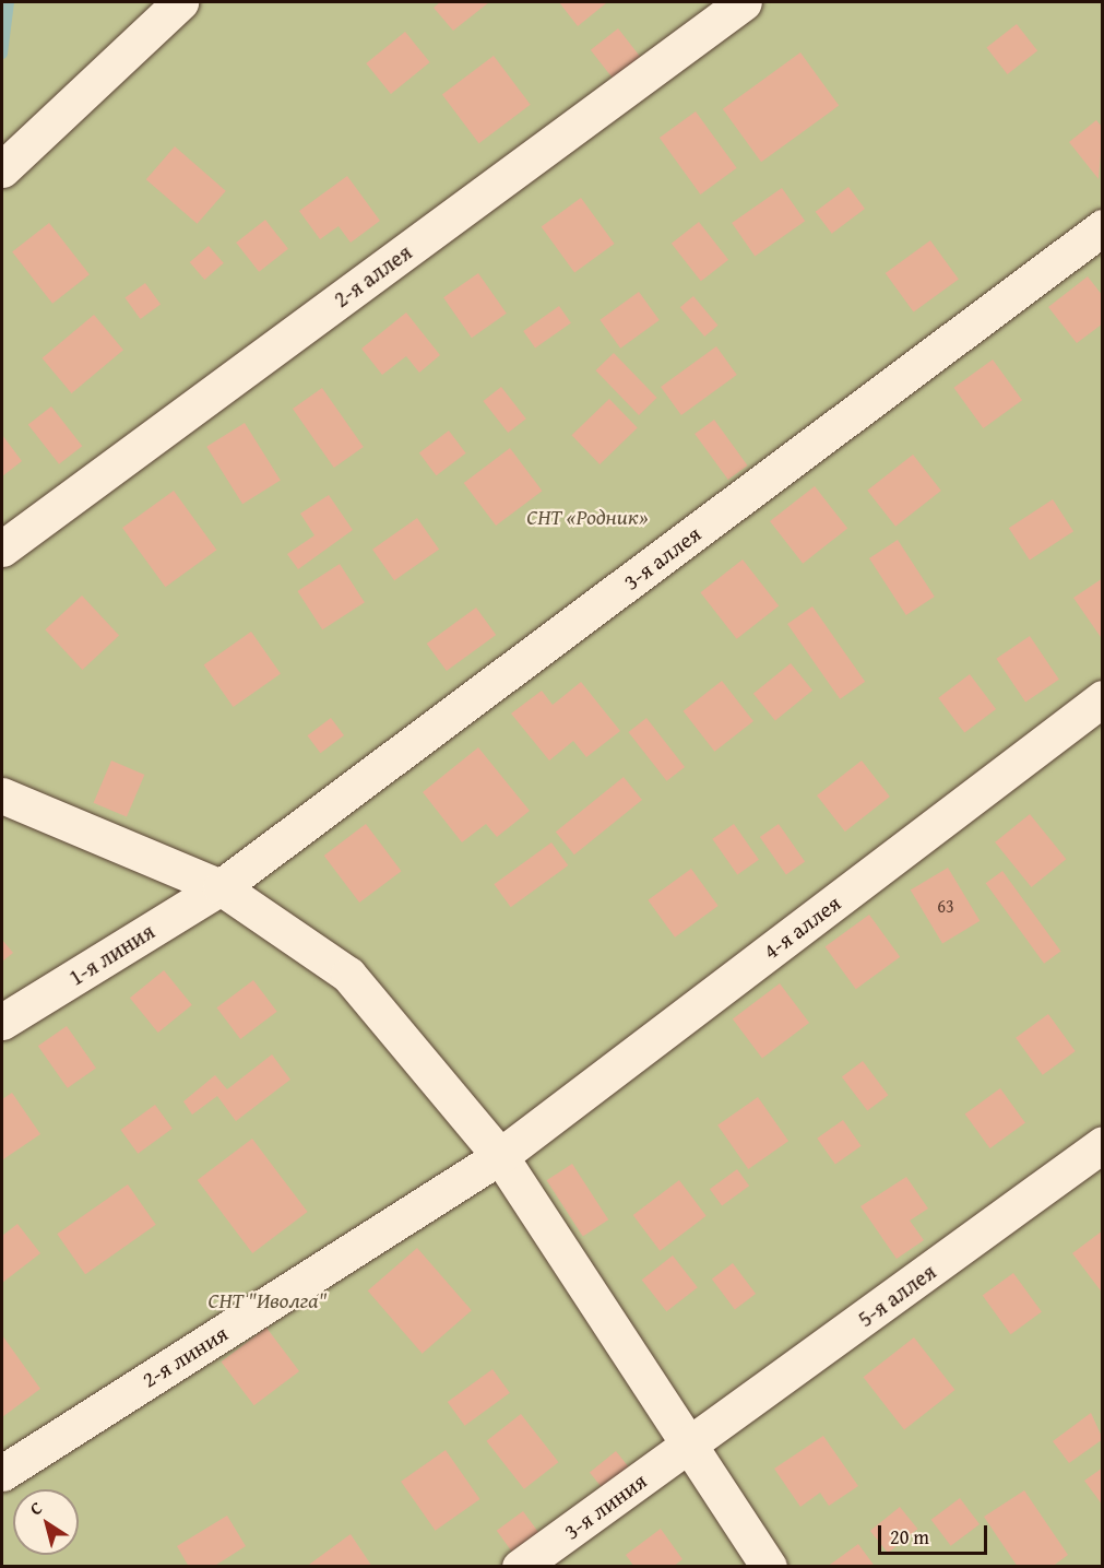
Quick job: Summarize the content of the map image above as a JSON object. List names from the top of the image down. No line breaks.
{"streets":{"street":["2-я аллея","3-я аллея","4-я аллея","1-я линия","5-я аллея","2-я линия","3-я линия"]},"crossings":[["3-я аллея","1-я линия"],["4-я аллея","2-я линия"],["5-я аллея","3-я линия"]],"parks":["СНТ «Родник»","СНТ \"Иволга\""],"house_numbers":["63"],"scale_bar":"20 m","north":"top left"}
